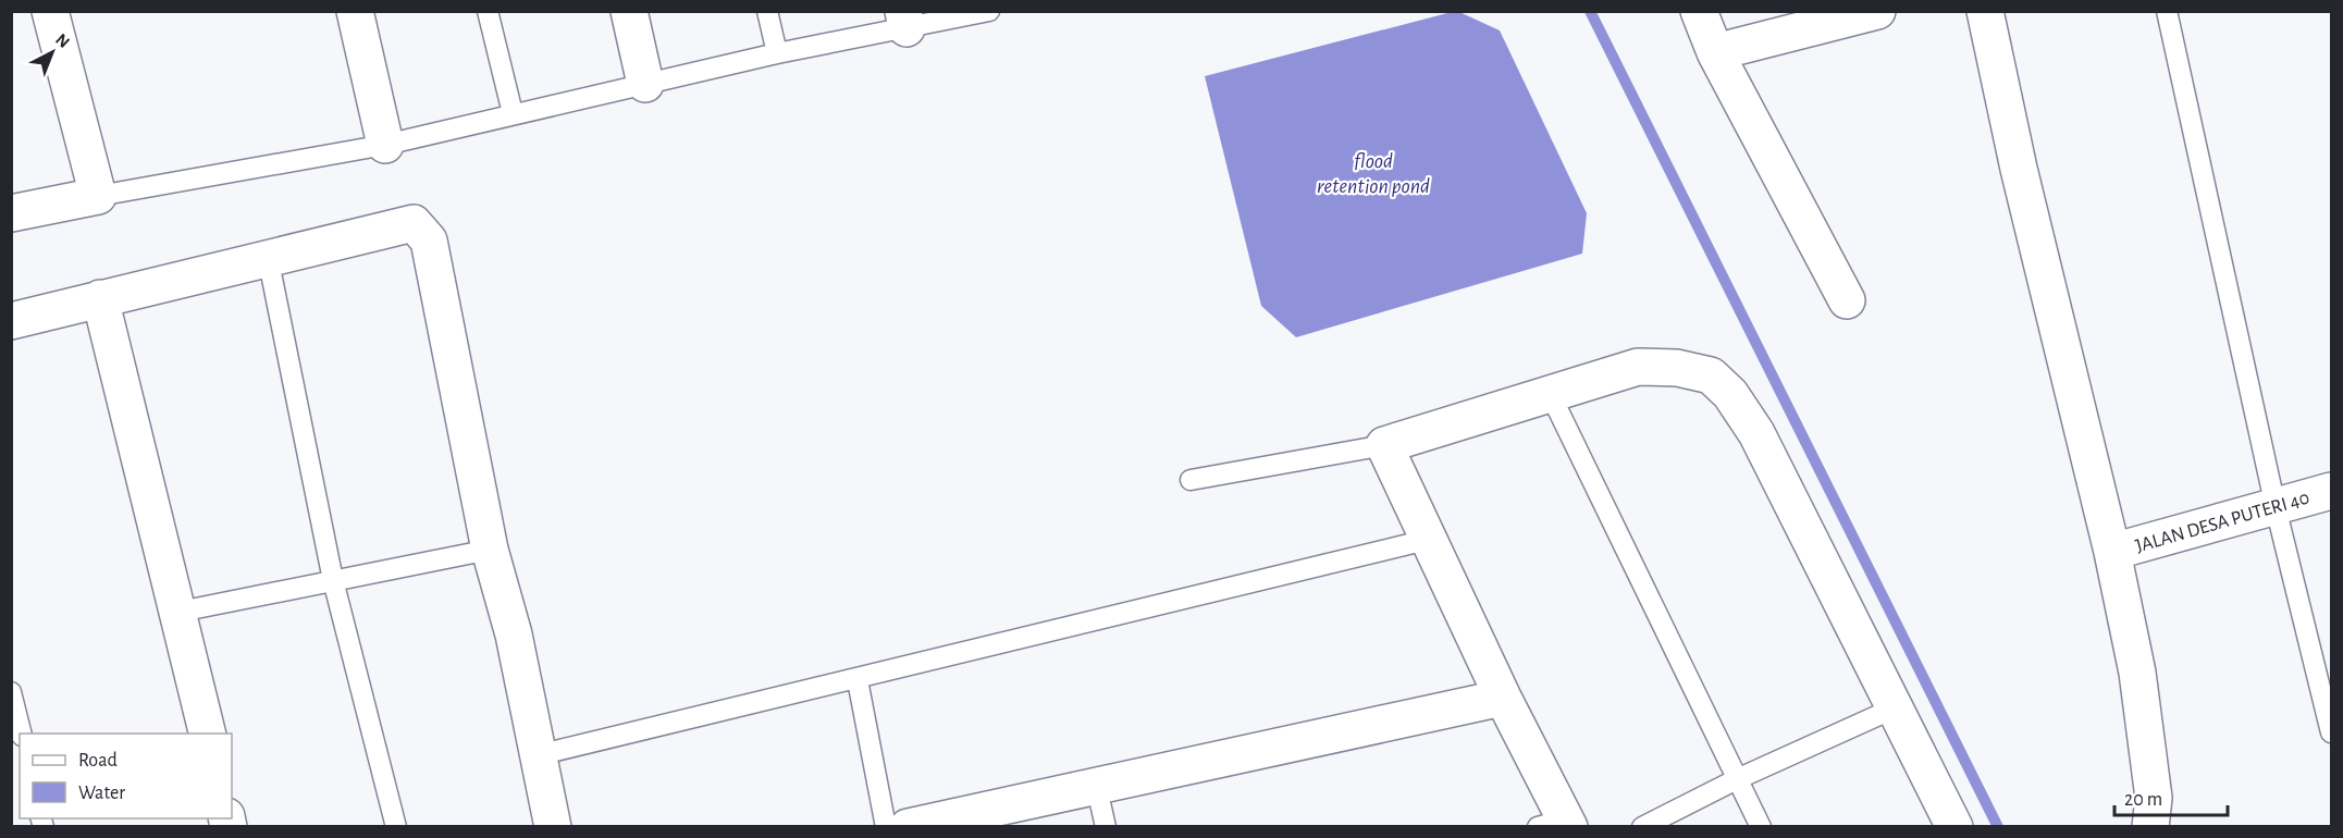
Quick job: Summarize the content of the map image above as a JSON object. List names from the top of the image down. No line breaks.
{"streets":{"street":["JALAN DESA PUTERI 40"]},"water":["flood retention pond"],"legend":["Road","Water"],"scale_bar":"20 m","north":"top right"}
